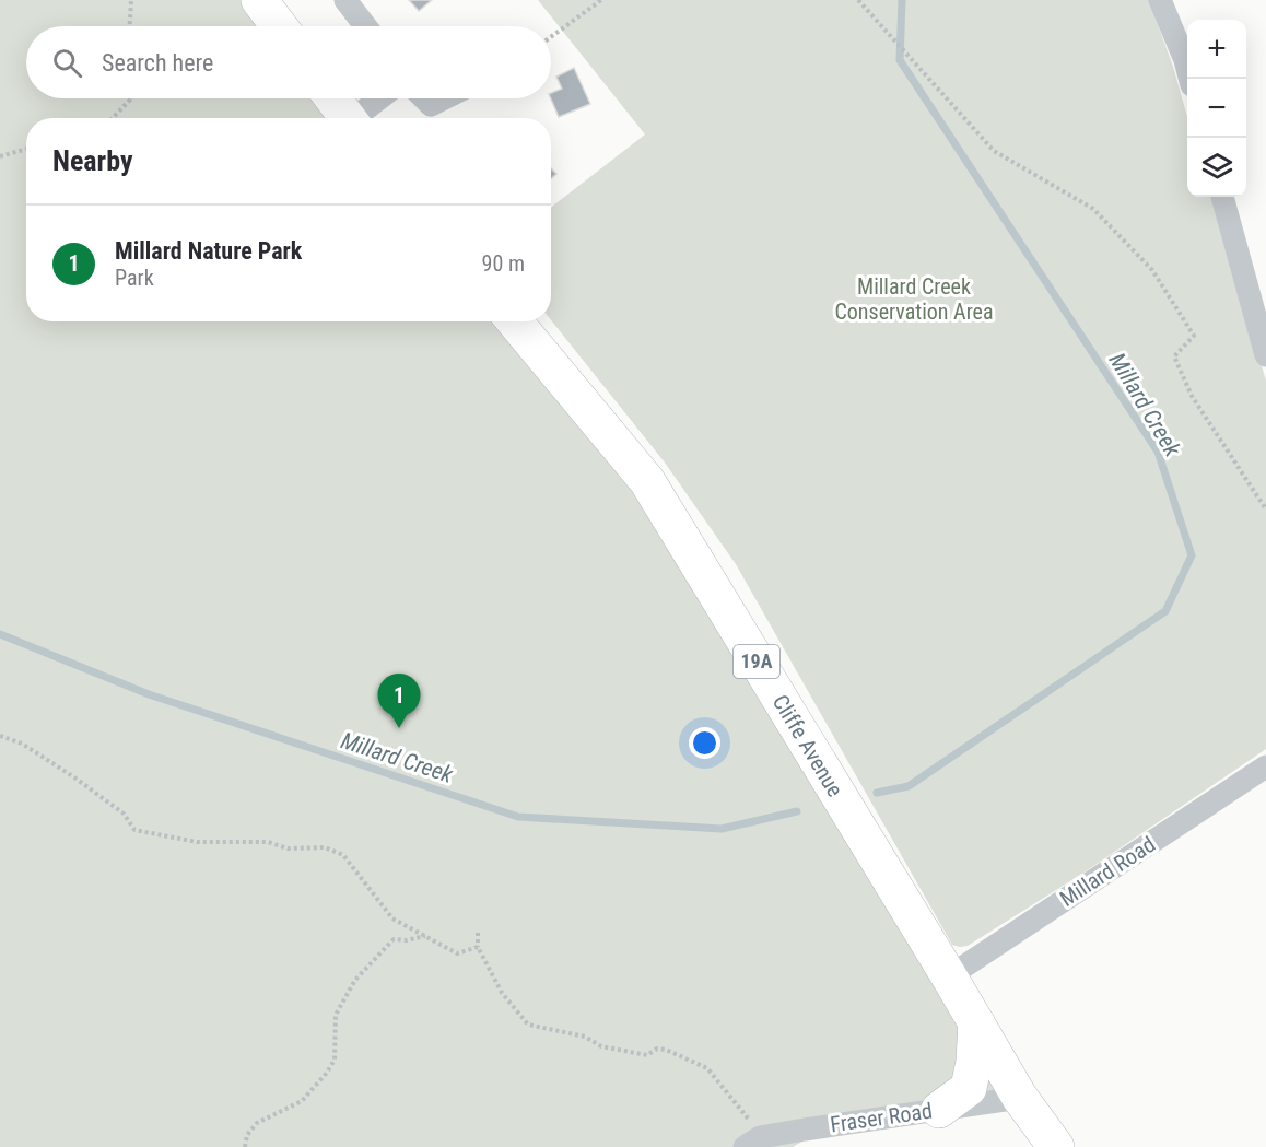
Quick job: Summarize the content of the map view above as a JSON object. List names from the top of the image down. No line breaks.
{"streets":{"main road":["19A","Cliffe Avenue"],"street":["Millard Road","Fraser Road"]},"crossings":[["19A","Cliffe Avenue"],["19A","Fraser Road"],["Cliffe Avenue","Millard Road"],["Cliffe Avenue","Fraser Road"]],"water":["Millard Creek"],"parks":["Millard Creek Conservation Area"],"page":{"map_buttons":["+","−"],"search":"Search here","heading":"Nearby","list":[{"mark":"1","name":"Millard Nature Park","note":"Park","value":"90 m"}],"pins":"1"}}
